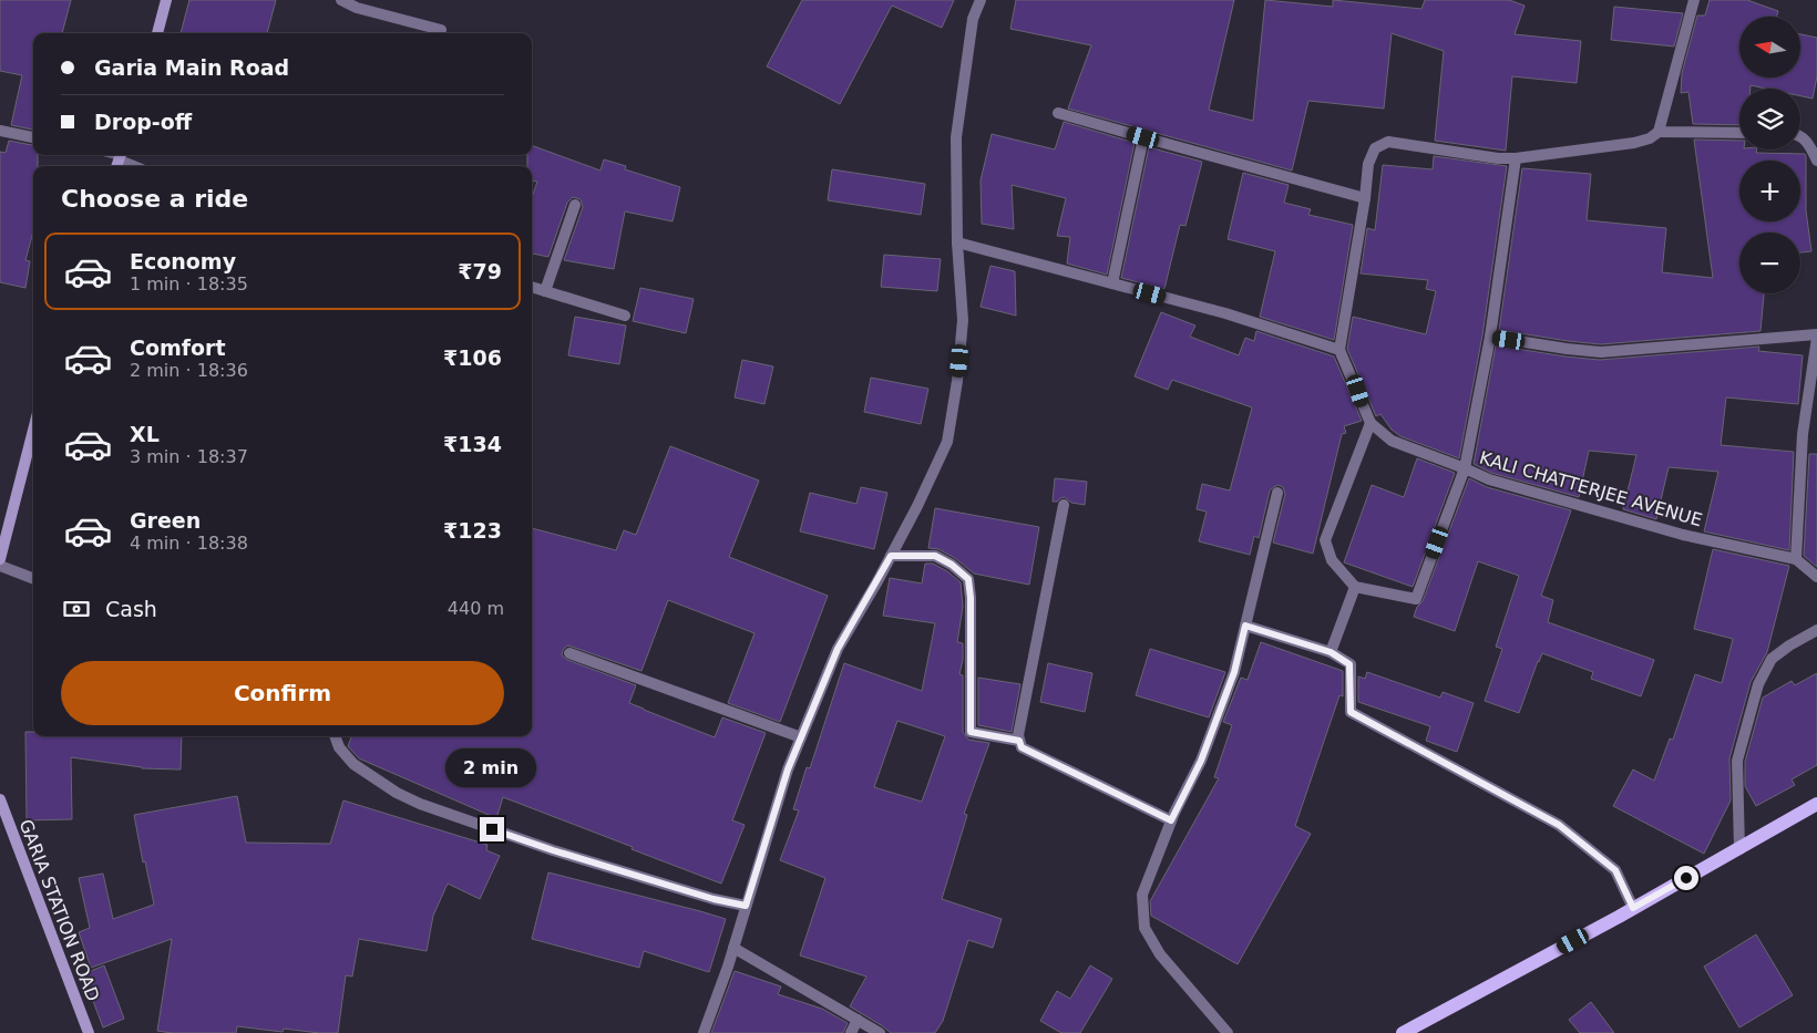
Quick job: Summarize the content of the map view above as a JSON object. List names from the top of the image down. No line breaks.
{"streets":{"main road":["GARIA STATION ROAD"],"street":["KALI CHATTERJEE AVENUE"]},"north":"left","page":{"map_buttons":["+","−"],"banner":["Garia Main Road","Drop-off"],"heading":"Choose a ride","list":[{"name":"Economy","note":"1 min · 18:35","value":"₹79"},{"name":"Comfort","note":"2 min · 18:36","value":"₹106"},{"name":"XL","note":"3 min · 18:37","value":"₹134"},{"name":"Green","note":"4 min · 18:38","value":"₹123"}],"pay":["Cash","440 m"],"buttons":"Confirm","bubble":"2 min"}}
